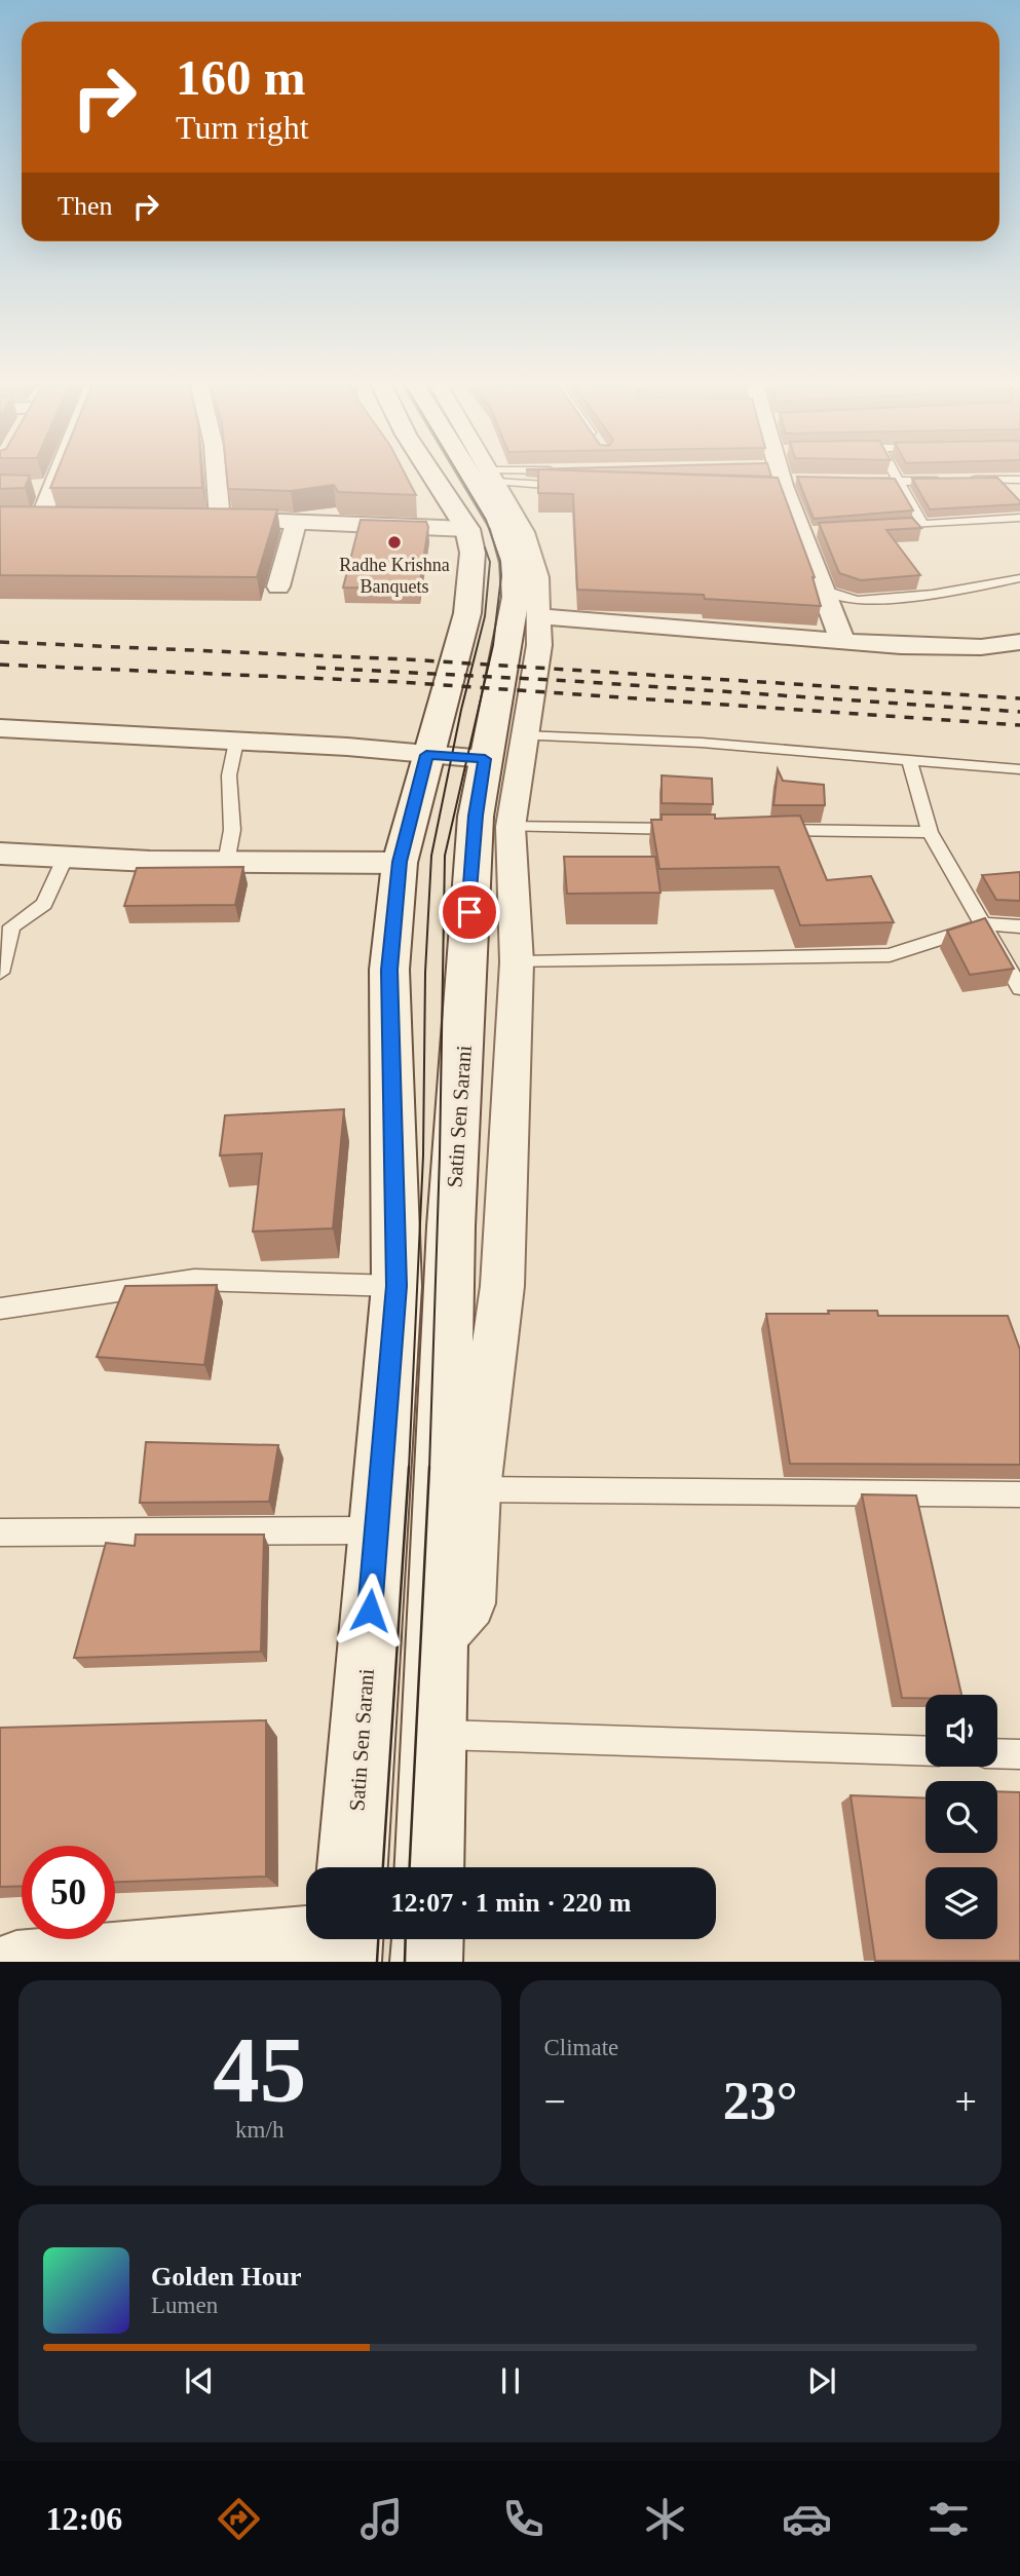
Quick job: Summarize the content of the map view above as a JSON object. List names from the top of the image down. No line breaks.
{"streets":{"main road":["Satin Sen Sarani"]},"places":["Radhe Krishna Banquets"],"page":{"turn":["160 m","Turn right"],"then":"Then","limit":"50","trip":"12:07 · 1 min · 220 m","tile":[["45","km/h"],"Climate"],"heat":["−","23°","+"],"song":["Golden Hour","Lumen"],"tabs":"12:06"}}
